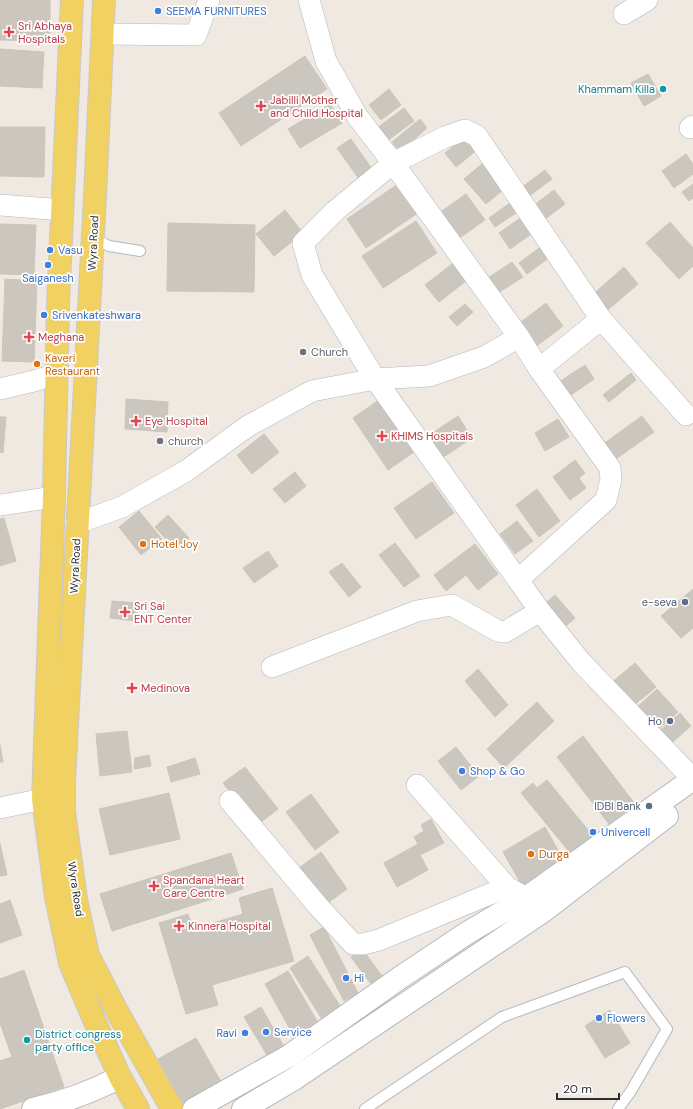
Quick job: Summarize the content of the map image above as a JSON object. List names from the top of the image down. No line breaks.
{"streets":{"main road":["Wyra Road"]},"places":{"other":["SEEMA FURNITURES","Khammam Killa","Vasu","Saiganesh","Srivenkateshwara","Church","Kaveri Restaurant","church","Hotel Joy","e-seva","Ho","Shop & Go","IDBI Bank","Univercell","Durga","Hi","Flowers","Service","Ravi","District congress party office"],"health":["Sri Abhaya Hospitals","Jabilli Mother and Child Hospital","Meghana","Eye Hospital","KHIMS Hospitals","Sri Sai ENT Center","Medinova","Spandana Heart Care Centre","Kinnera Hospital"]},"scale_bar":"20 m"}
